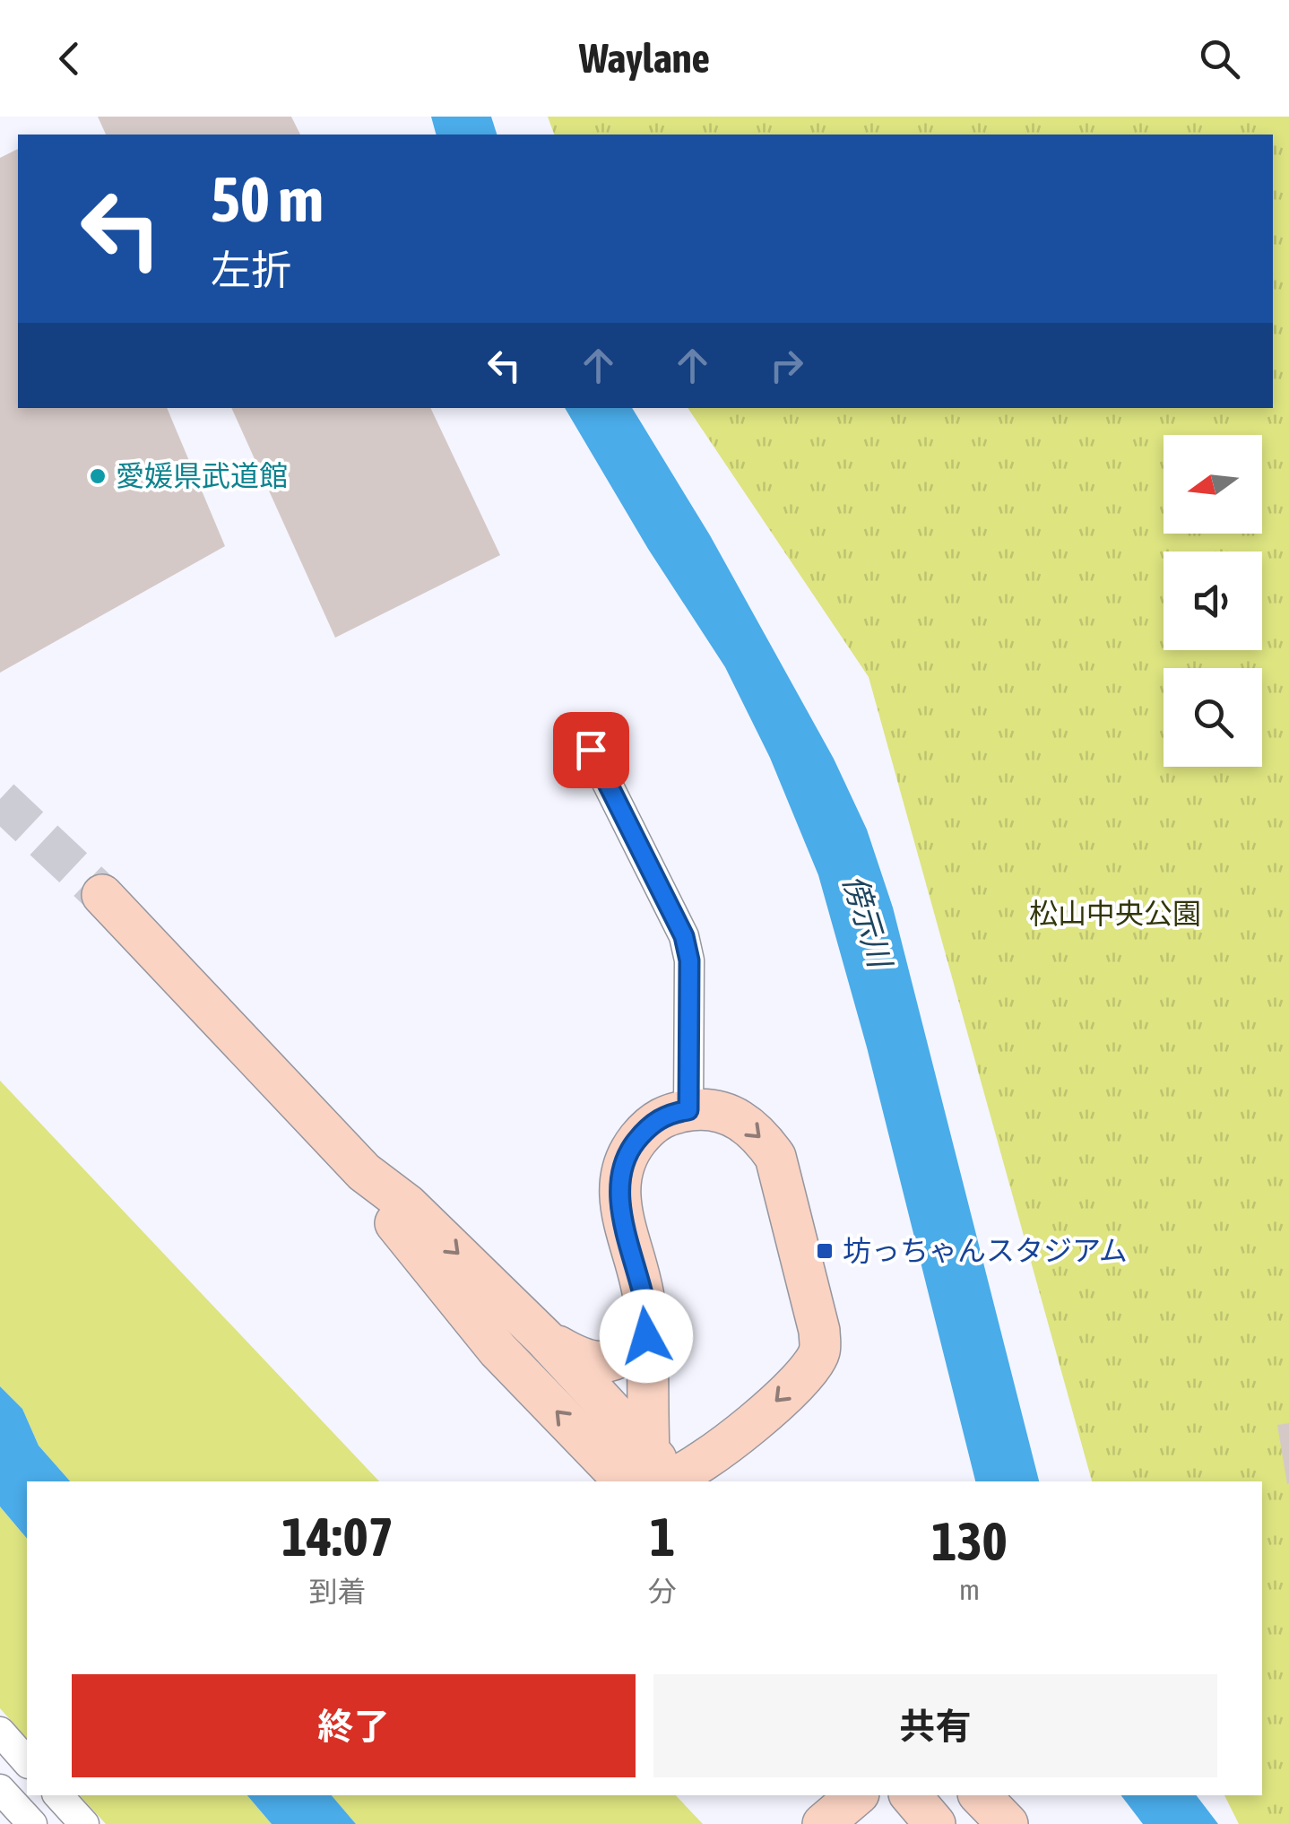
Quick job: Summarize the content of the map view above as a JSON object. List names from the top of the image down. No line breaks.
{"water":["傍示川"],"parks":["松山中央公園"],"places":{"other":["愛媛県武道館"],"transit":["坊っちゃんスタジアム"]},"north":"left","page":{"header":"Waylane","turn":["50 m","左折"],"eta":["14:07","到着","1","分","130","m"],"buttons":["終了","共有"]}}
